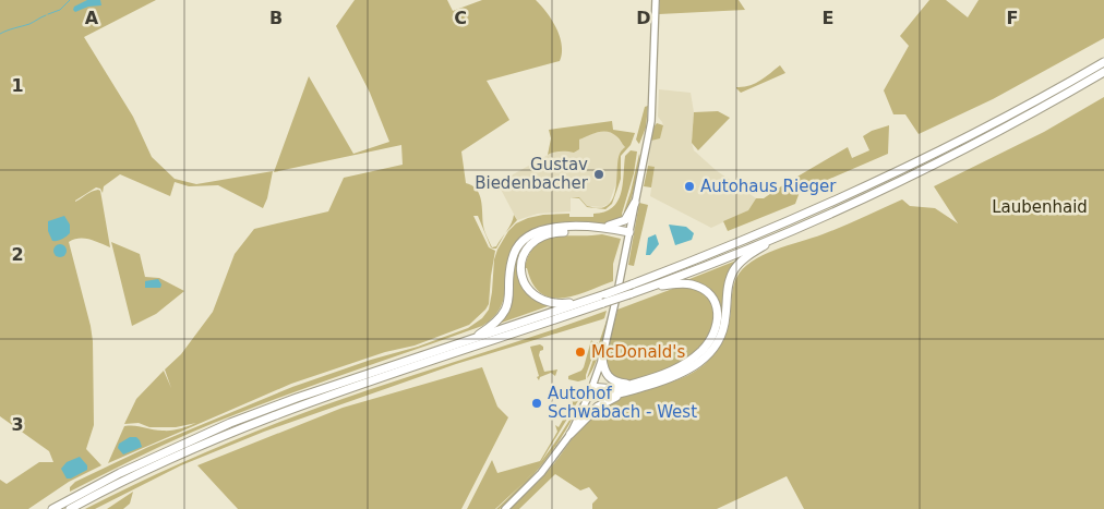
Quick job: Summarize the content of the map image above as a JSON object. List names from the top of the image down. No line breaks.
{"parks":["Laubenhaid"],"places":["Gustav Biedenbacher","Autohaus Rieger","McDonald's","Autohof Schwabach - West"],"grid":{"columns":["A","B","C","D","E","F"],"rows":["1","2","3"]}}
